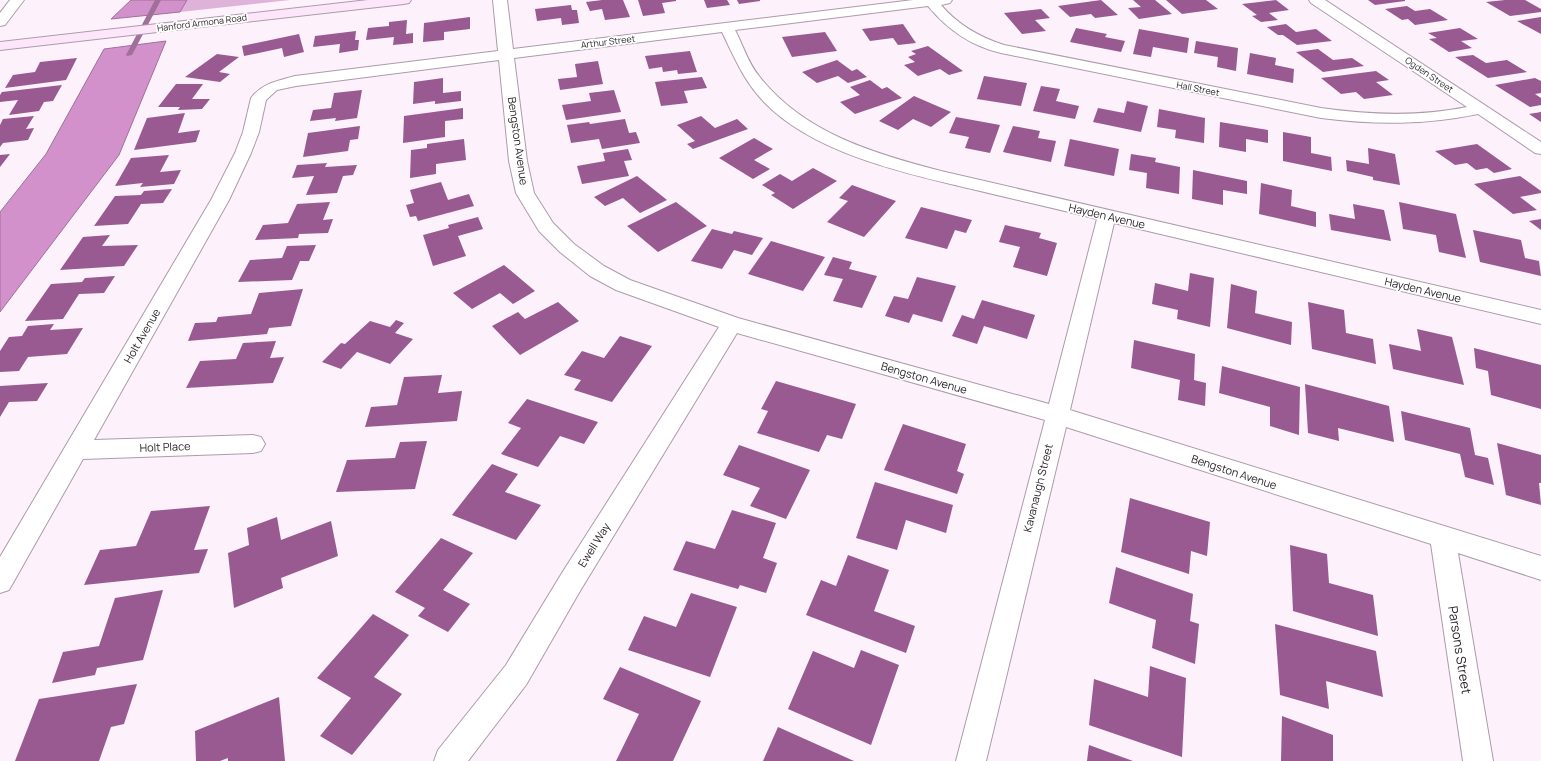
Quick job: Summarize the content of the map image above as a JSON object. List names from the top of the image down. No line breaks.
{"streets":{"main road":["Hanford Armona Road"],"street":["Arthur Street","Ogden Street","Hall Street","Bengston Avenue","Hayden Avenue","Holt Avenue","Holt Place","Kavanaugh Street","Ewell Way","Parsons Street"]},"crossings":[["Arthur Street","Hall Street"],["Arthur Street","Bengston Avenue"],["Arthur Street","Hayden Avenue"],["Arthur Street","Holt Avenue"],["Ogden Street","Hall Street"],["Bengston Avenue","Kavanaugh Street"],["Bengston Avenue","Ewell Way"],["Bengston Avenue","Parsons Street"],["Hayden Avenue","Kavanaugh Street"],["Holt Avenue","Holt Place"]]}
